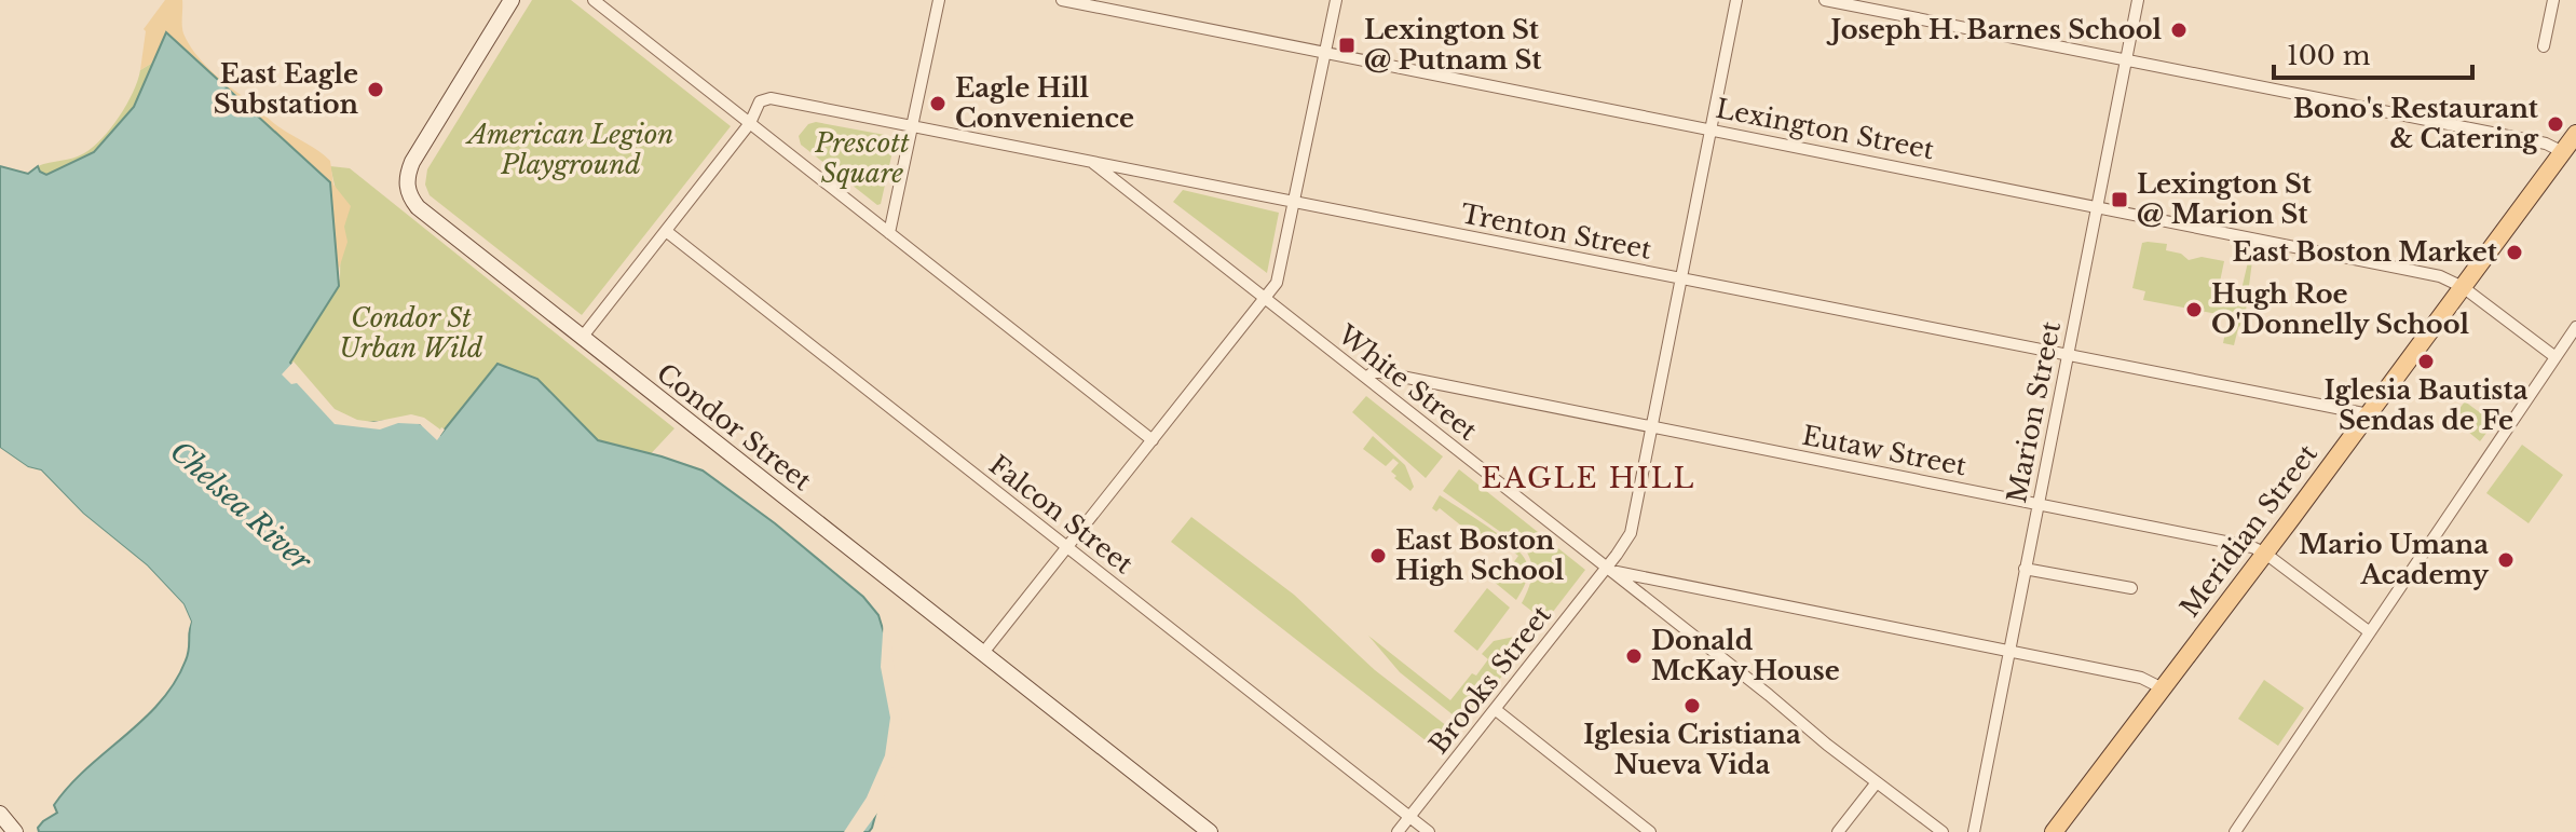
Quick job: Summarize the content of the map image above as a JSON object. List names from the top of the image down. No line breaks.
{"streets":{"main road":["Condor Street","Meridian Street"],"street":["Lexington Street","Trenton Street","White Street","Marion Street","Eutaw Street","Falcon Street","Brooks Street"]},"crossings":[["Lexington Street","Marion Street"],["Lexington Street","Meridian Street"],["Lexington Street","Brooks Street"],["Trenton Street","White Street"],["Trenton Street","Marion Street"],["Trenton Street","Meridian Street"],["Trenton Street","Brooks Street"],["White Street","Eutaw Street"],["White Street","Brooks Street"],["Marion Street","Eutaw Street"],["Eutaw Street","Meridian Street"],["Eutaw Street","Brooks Street"],["Falcon Street","Brooks Street"]],"districts":["EAGLE HILL"],"water":["Chelsea River"],"parks":["American Legion Playground","Prescott Square","Condor St Urban Wild"],"places":{"other":["Joseph H. Barnes School","East Eagle Substation","Eagle Hill Convenience","Bono's Restaurant & Catering","East Boston Market","Hugh Roe O'Donnelly School","Iglesia Bautista Sendas de Fe","East Boston High School","Mario Umana Academy","Donald McKay House","Iglesia Cristiana Nueva Vida"],"transit":["Lexington St @ Putnam St","Lexington St @ Marion St"]},"scale_bar":"100 m"}
